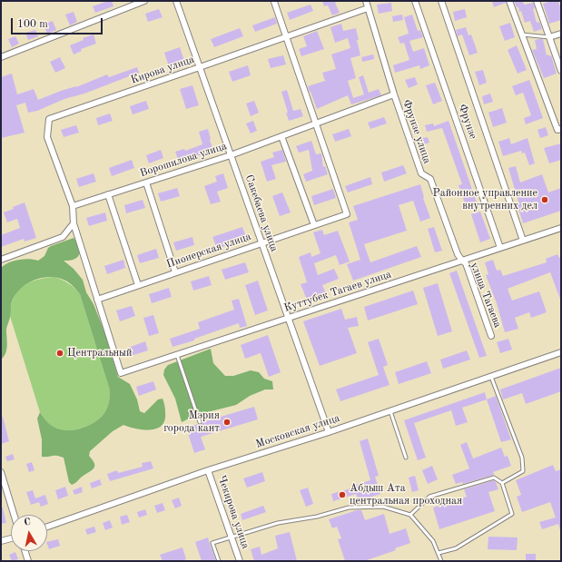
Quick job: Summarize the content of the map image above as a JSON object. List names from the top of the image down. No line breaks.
{"streets":{"street":["Кирова улица","Фрунзе","Фрунзе улица","Ворошилова улица","Сакебаева улица","Пионерская улица","Куттубек Тагаев улица","улица Тагаева","Московская улица","Чекирова улица"]},"crossings":[["Кирова улица","Фрунзе улица"],["Кирова улица","Ворошилова улица"],["Кирова улица","Сакебаева улица"],["Фрунзе","Куттубек Тагаев улица"],["Фрунзе улица","Ворошилова улица"],["Фрунзе улица","Куттубек Тагаев улица"],["Фрунзе улица","улица Тагаева"],["Ворошилова улица","Сакебаева улица"],["Ворошилова улица","Пионерская улица"],["Сакебаева улица","Пионерская улица"],["Сакебаева улица","Куттубек Тагаев улица"],["Сакебаева улица","Московская улица"],["Пионерская улица","Куттубек Тагаев улица"],["Куттубек Тагаев улица","улица Тагаева"],["Московская улица","Чекирова улица"]],"places":["Районное управление внутренних дел","Центральный","Мэрия города кант","Абдыш Ата центральная проходная"],"scale_bar":"100 m","north":"top"}
